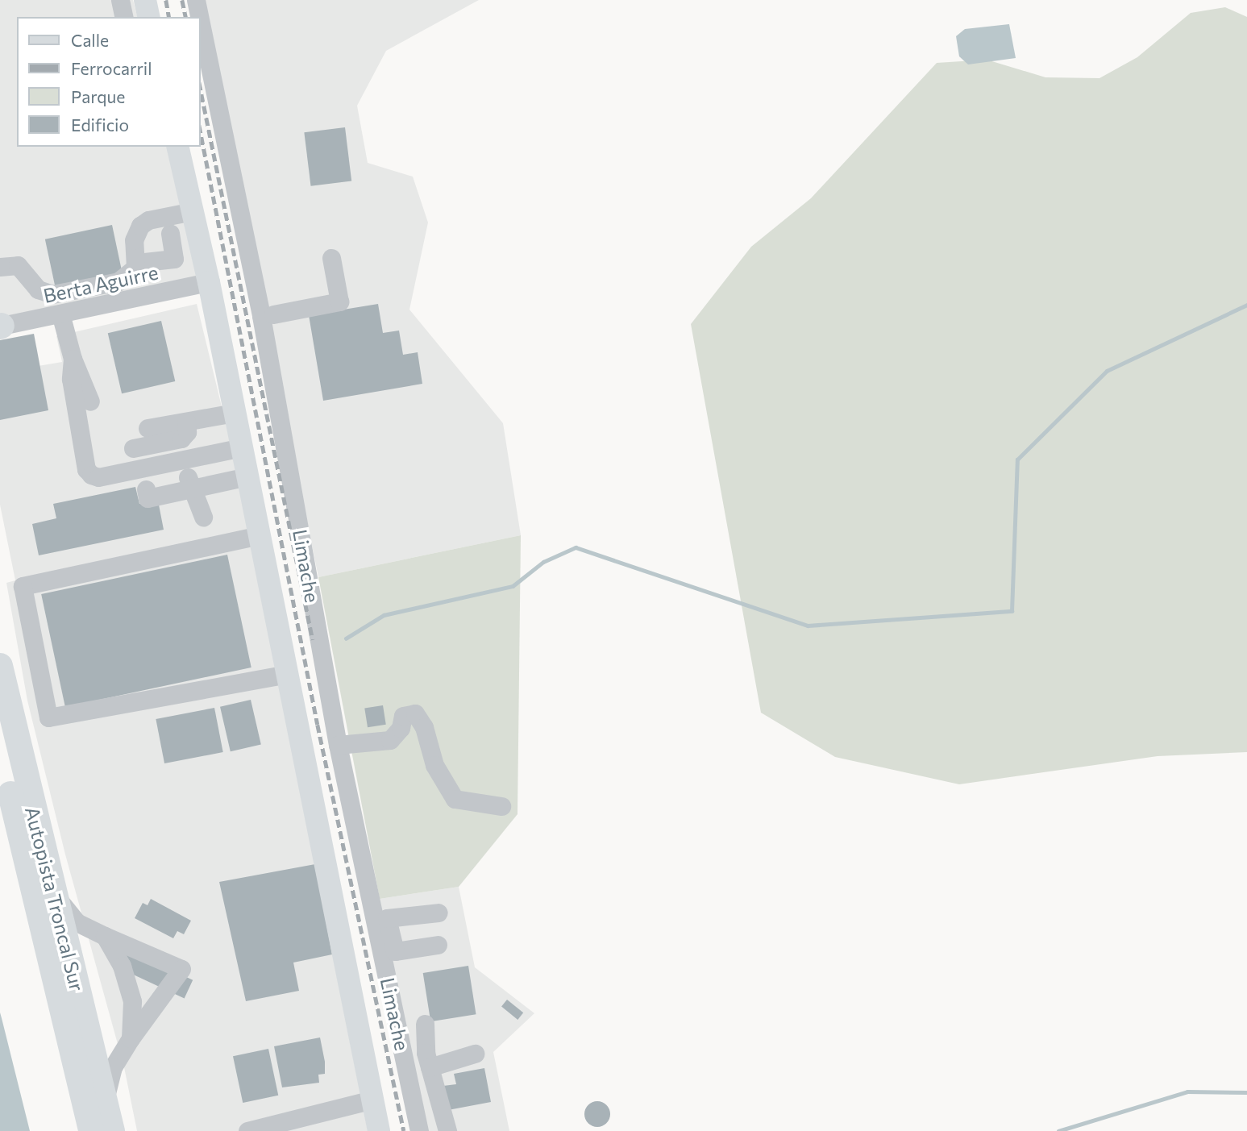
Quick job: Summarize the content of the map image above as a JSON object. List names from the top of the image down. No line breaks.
{"streets":{"highway":["Autopista Troncal Sur"],"main road":["Limache"],"street":["Berta Aguirre"]},"crossings":[["Berta Aguirre","Limache"]],"legend":["Calle","Ferrocarril","Parque","Edificio"]}
